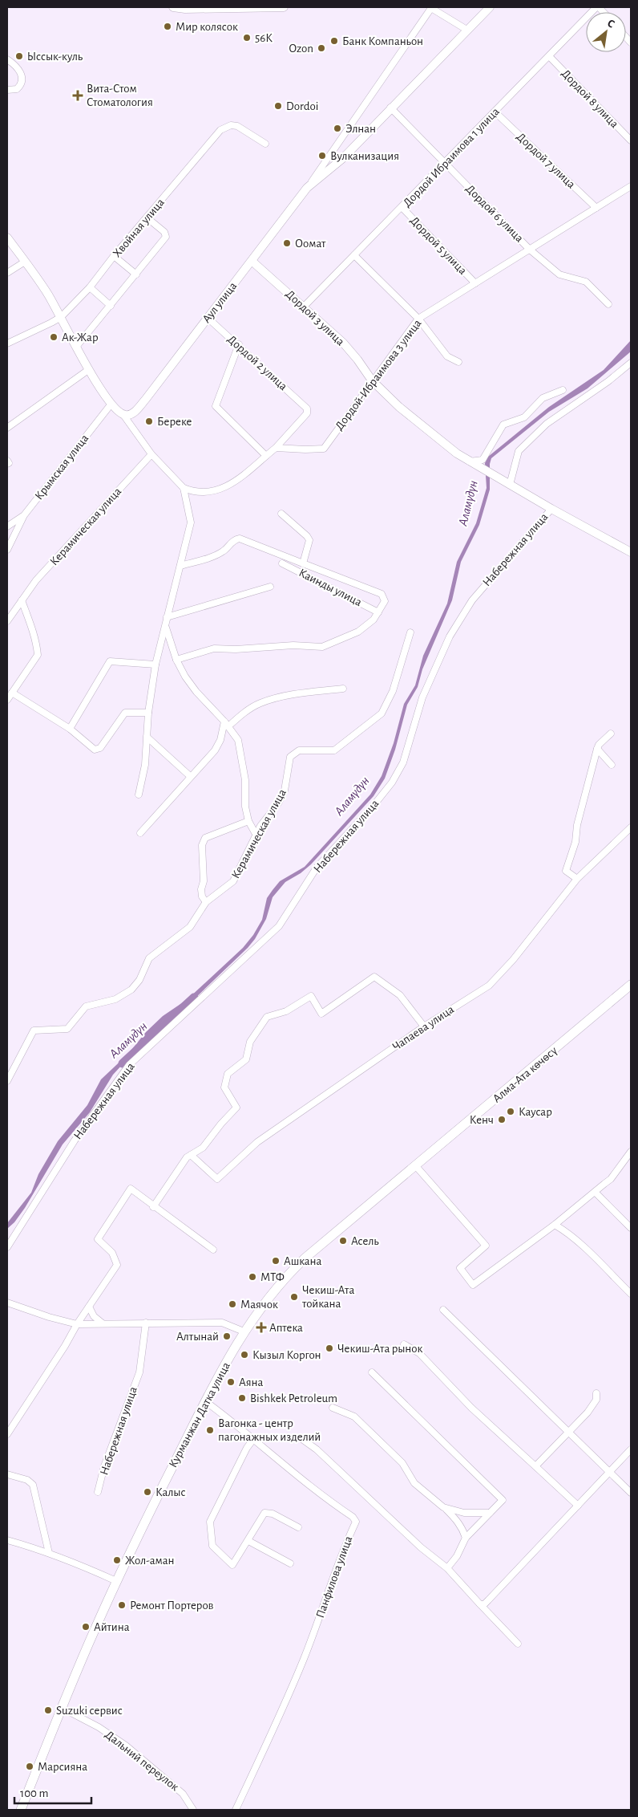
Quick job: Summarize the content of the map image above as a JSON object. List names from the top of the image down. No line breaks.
{"streets":{"main road":["Аул улица","Дордой 3 улица","Алма-Ата көчөсү","Курманжан Датка улица"],"street":["Дордой 8 улица","Дордой Ибраимова 1 улица","Дордой 7 улица","Дордой 6 улица","Хвойная улица","Дордой 5 улица","Дордой 2 улица","Дордой-Ибраимова 3 улица","Крымская улица","Керамическая улица","Набережная улица","Каинды улица","Чапаева улица","Панфилова улица","Дальний переулок"]},"crossings":[["Дордой 8 улица","Дордой Ибраимова 1 улица"],["Дордой Ибраимова 1 улица","Дордой 7 улица"],["Дордой Ибраимова 1 улица","Дордой 6 улица"],["Дордой Ибраимова 1 улица","Дордой 5 улица"],["Дордой Ибраимова 1 улица","Дордой 3 улица"],["Дордой 7 улица","Дордой-Ибраимова 3 улица"],["Дордой 6 улица","Дордой-Ибраимова 3 улица"],["Дордой 5 улица","Дордой-Ибраимова 3 улица"],["Аул улица","Дордой 3 улица"],["Аул улица","Дордой 2 улица"],["Дордой 3 улица","Дордой-Ибраимова 3 улица"],["Дордой 3 улица","Набережная улица"],["Дордой 2 улица","Дордой-Ибраимова 3 улица"],["Алма-Ата көчөсү","Курманжан Датка улица"],["Курманжан Датка улица","Панфилова улица"],["Курманжан Датка улица","Дальний переулок"]],"water":["Аламүдүн"],"places":{"other":["Мир колясок","56К","Банк Компаньон","Ozon","Ыссык-куль","Dordoi","Элнан","Вулканизация","Оомат","Ак-Жар","Береке","Каусар","Кенч","Асель","Ашкана","МТФ","Чекиш-Ата тойкана","Маячок","Алтынай","Чекиш-Ата рынок","Кызыл Коргон","Аяна","Bishkek Petroleum","Вагонка - центр пагонажных изделий","Калыс","Жол-аман","Ремонт Портеров","Айтина","Suzuki сервис","Марсияна"],"health":["Вита-Стом Стоматология","Аптека"]},"scale_bar":"100 m","north":"top right"}
